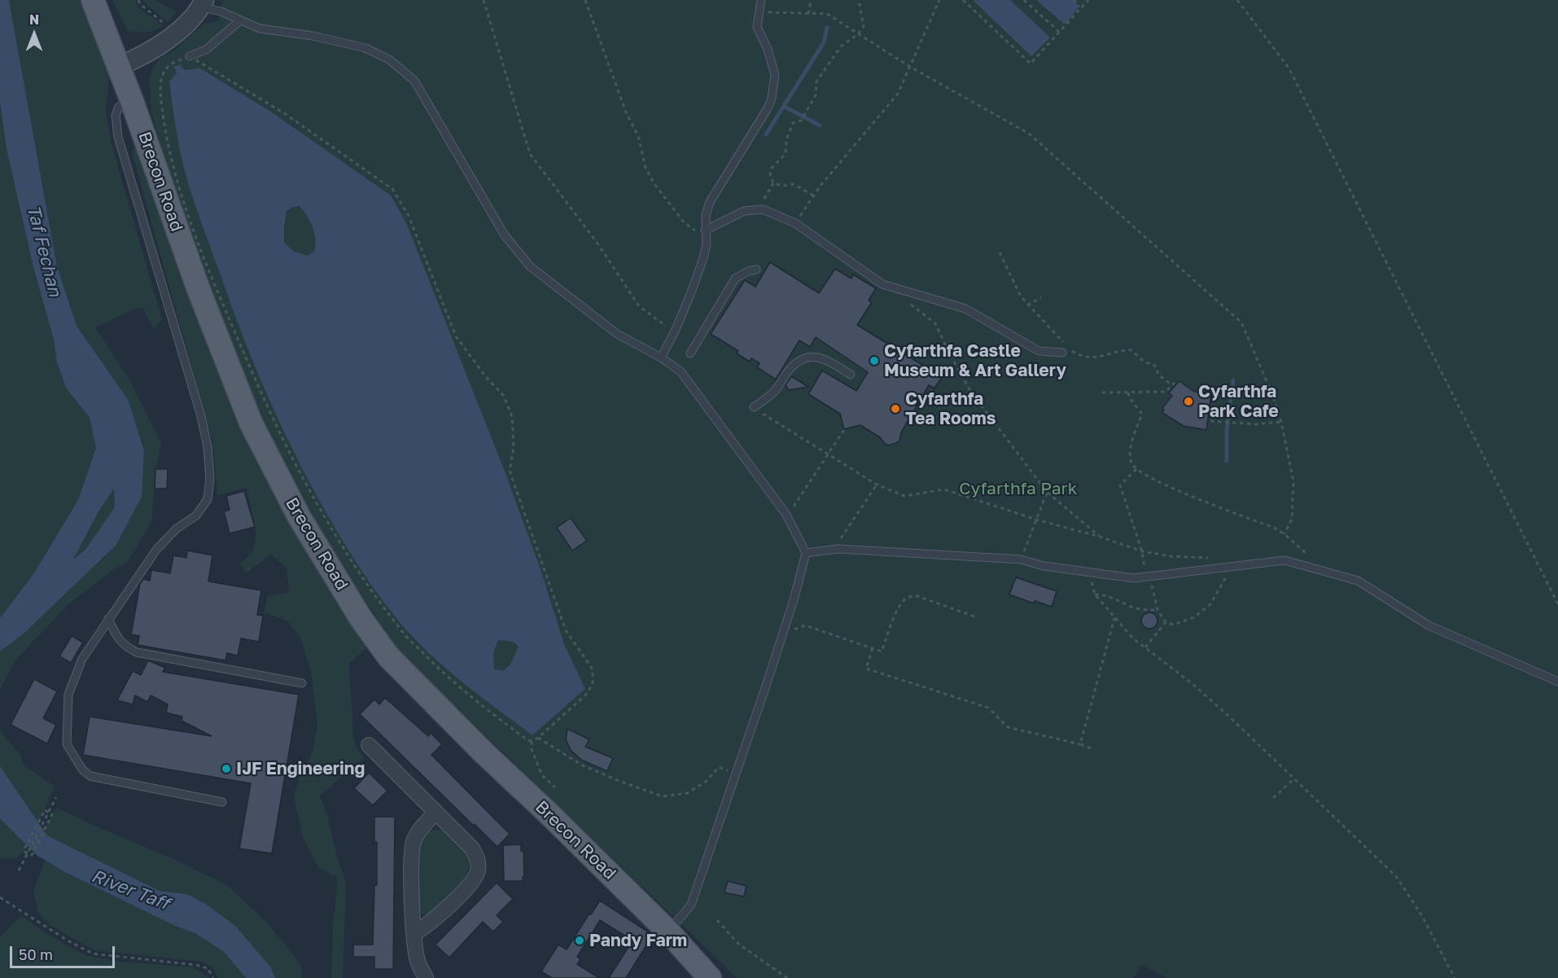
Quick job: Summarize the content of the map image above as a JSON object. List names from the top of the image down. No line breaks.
{"streets":{"main road":["Brecon Road"]},"water":["Taf Fechan","River Taff"],"parks":["Cyfarthfa Park"],"places":["Cyfarthfa Castle Museum & Art Gallery","Cyfarthfa Park Cafe","Cyfarthfa Tea Rooms","IJF Engineering","Pandy Farm"],"scale_bar":"50 m","north":"top"}
